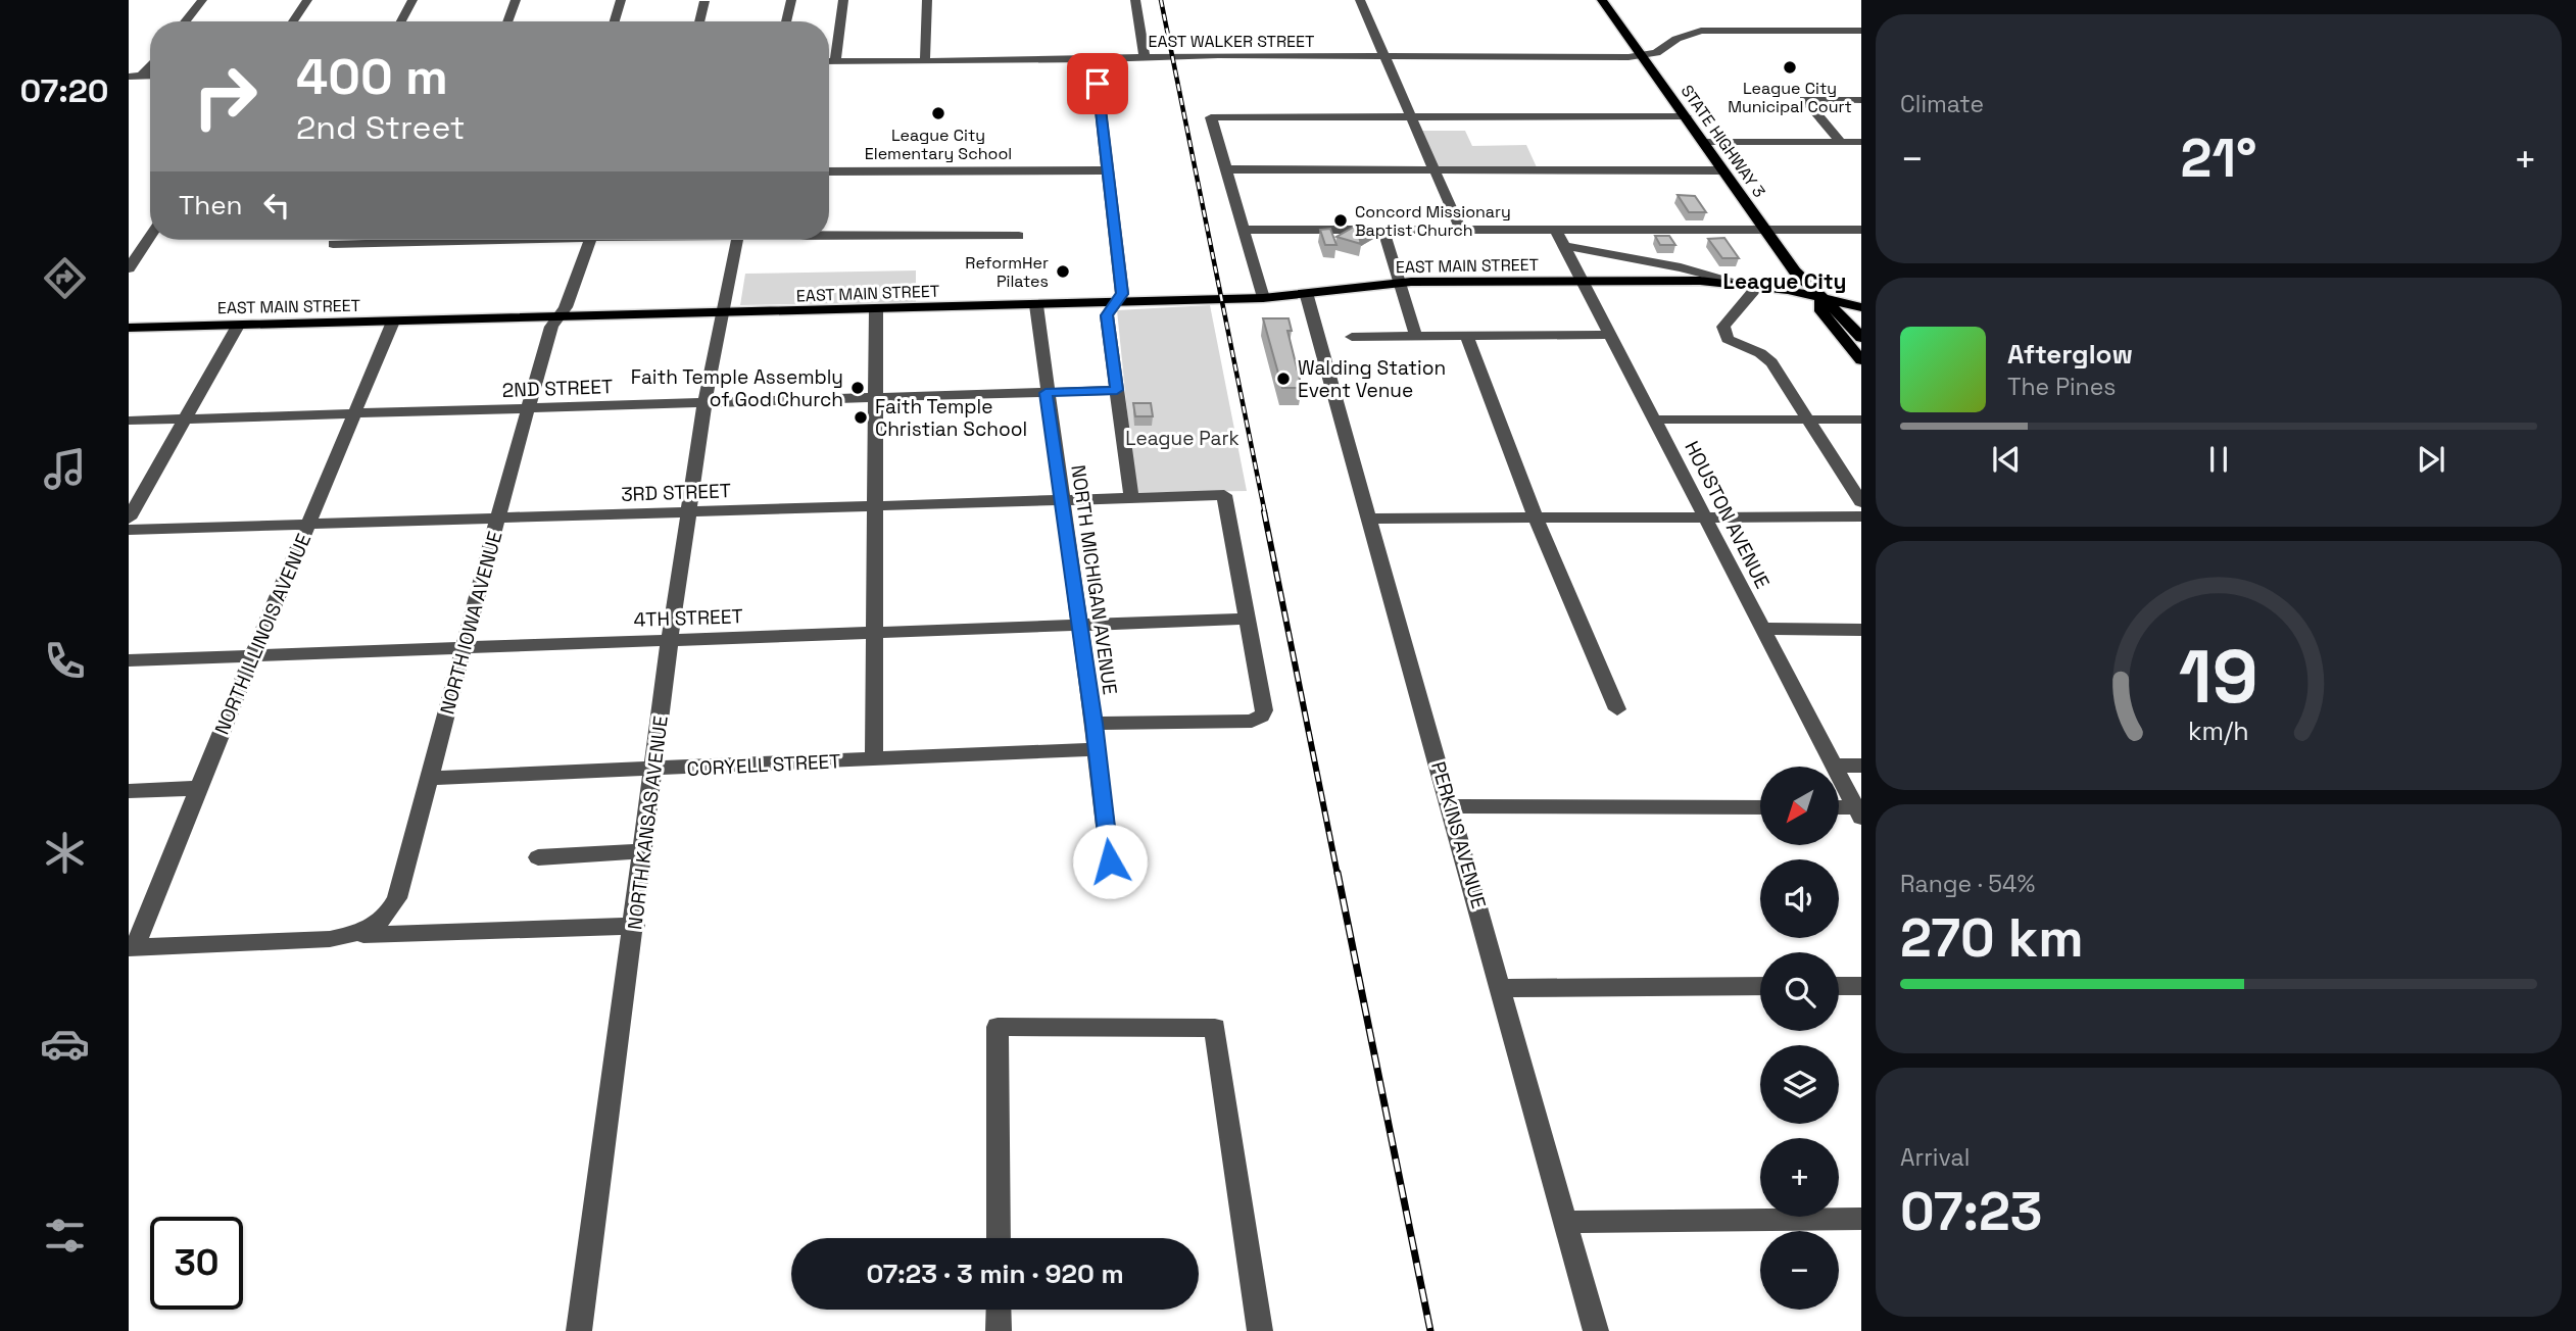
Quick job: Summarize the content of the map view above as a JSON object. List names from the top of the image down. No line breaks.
{"streets":{"main road":["STATE HIGHWAY 3","EAST MAIN STREET"],"street":["EAST WALKER STREET","2ND STREET","3RD STREET","HOUSTON AVENUE","NORTH MICHIGAN AVENUE","4TH STREET","NORTH IOWA AVENUE","NORTH ILLINOIS AVENUE","CORYELL STREET","NORTH KANSAS AVENUE","PERKINS AVENUE"]},"crossings":[["EAST WALKER STREET","STATE HIGHWAY 3"],["STATE HIGHWAY 3","EAST MAIN STREET"],["EAST MAIN STREET","HOUSTON AVENUE"],["EAST MAIN STREET","NORTH MICHIGAN AVENUE"],["EAST MAIN STREET","NORTH IOWA AVENUE"],["EAST MAIN STREET","NORTH ILLINOIS AVENUE"],["EAST MAIN STREET","NORTH KANSAS AVENUE"],["EAST MAIN STREET","PERKINS AVENUE"],["2ND STREET","NORTH MICHIGAN AVENUE"],["2ND STREET","NORTH IOWA AVENUE"],["2ND STREET","NORTH ILLINOIS AVENUE"],["2ND STREET","NORTH KANSAS AVENUE"],["3RD STREET","NORTH MICHIGAN AVENUE"],["3RD STREET","4TH STREET"],["3RD STREET","NORTH IOWA AVENUE"],["3RD STREET","NORTH ILLINOIS AVENUE"],["3RD STREET","NORTH KANSAS AVENUE"],["NORTH MICHIGAN AVENUE","4TH STREET"],["NORTH MICHIGAN AVENUE","CORYELL STREET"],["4TH STREET","NORTH IOWA AVENUE"],["4TH STREET","NORTH ILLINOIS AVENUE"],["4TH STREET","NORTH KANSAS AVENUE"],["NORTH IOWA AVENUE","CORYELL STREET"],["CORYELL STREET","NORTH KANSAS AVENUE"]],"districts":["League City"],"parks":["League Park"],"places":["League City Municipal Court","League City Elementary School","Concord Missionary Baptist Church","ReformHer Pilates","Walding Station Event Venue","Faith Temple Assembly of God Church","Faith Temple Christian School"],"north":"bottom left","page":{"tabs":"07:20","tile":["Climate",["Range · 54%","270 km"],["Arrival","07:23"]],"turn":["400 m","2nd Street"],"heat":["−","21°","+"],"then":"Then","song":["Afterglow","The Pines"],"map_buttons":["+","−"],"limit":"30","trip":"07:23 · 3 min · 920 m","gauge":["19","km/h"]}}
